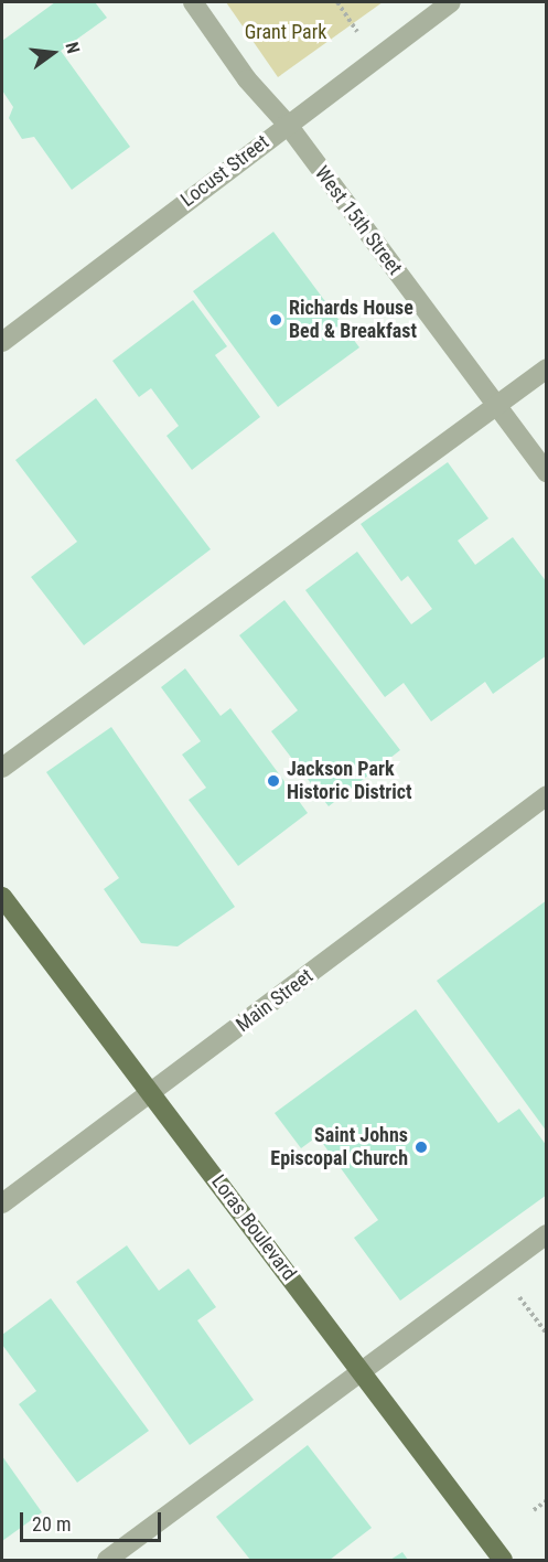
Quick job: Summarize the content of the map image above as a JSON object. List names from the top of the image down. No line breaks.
{"streets":{"main road":["Loras Boulevard"],"street":["Locust Street","West 15th Street","Main Street"]},"crossings":[["Locust Street","West 15th Street"],["Main Street","Loras Boulevard"]],"parks":["Grant Park"],"places":["Richards House Bed & Breakfast","Jackson Park Historic District","Saint Johns Episcopal Church"],"scale_bar":"20 m","north":"right"}
